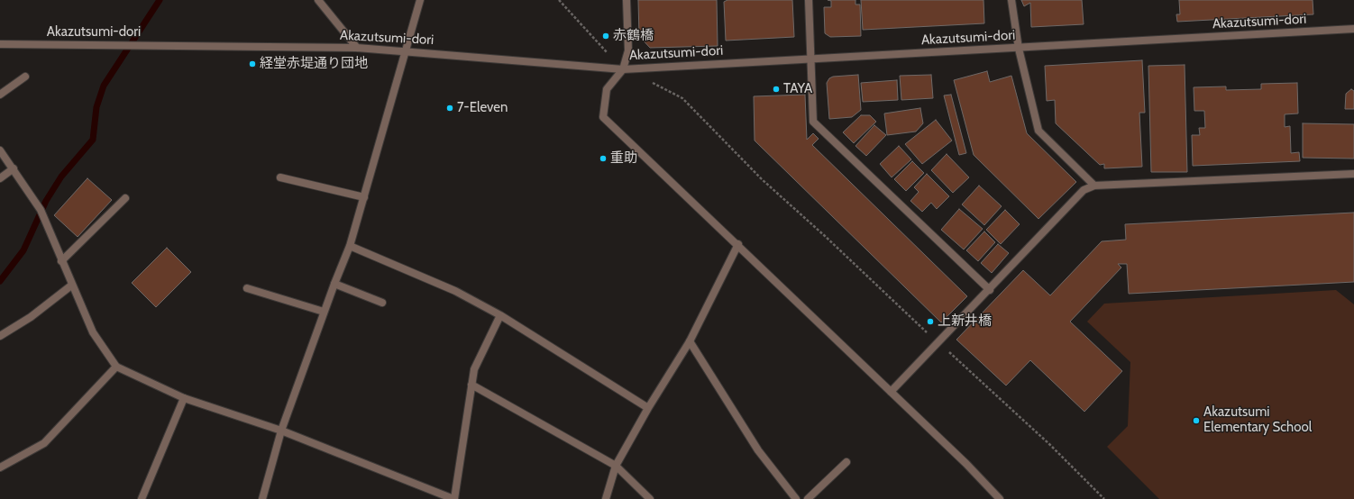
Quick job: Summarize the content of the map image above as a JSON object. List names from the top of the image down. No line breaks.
{"streets":{"street":["Akazutsumi-dori"]},"places":["赤鶴橋","経堂赤堤通り団地","TAYA","7-Eleven","重助","上新井橋","Akazutsumi Elementary School"]}
